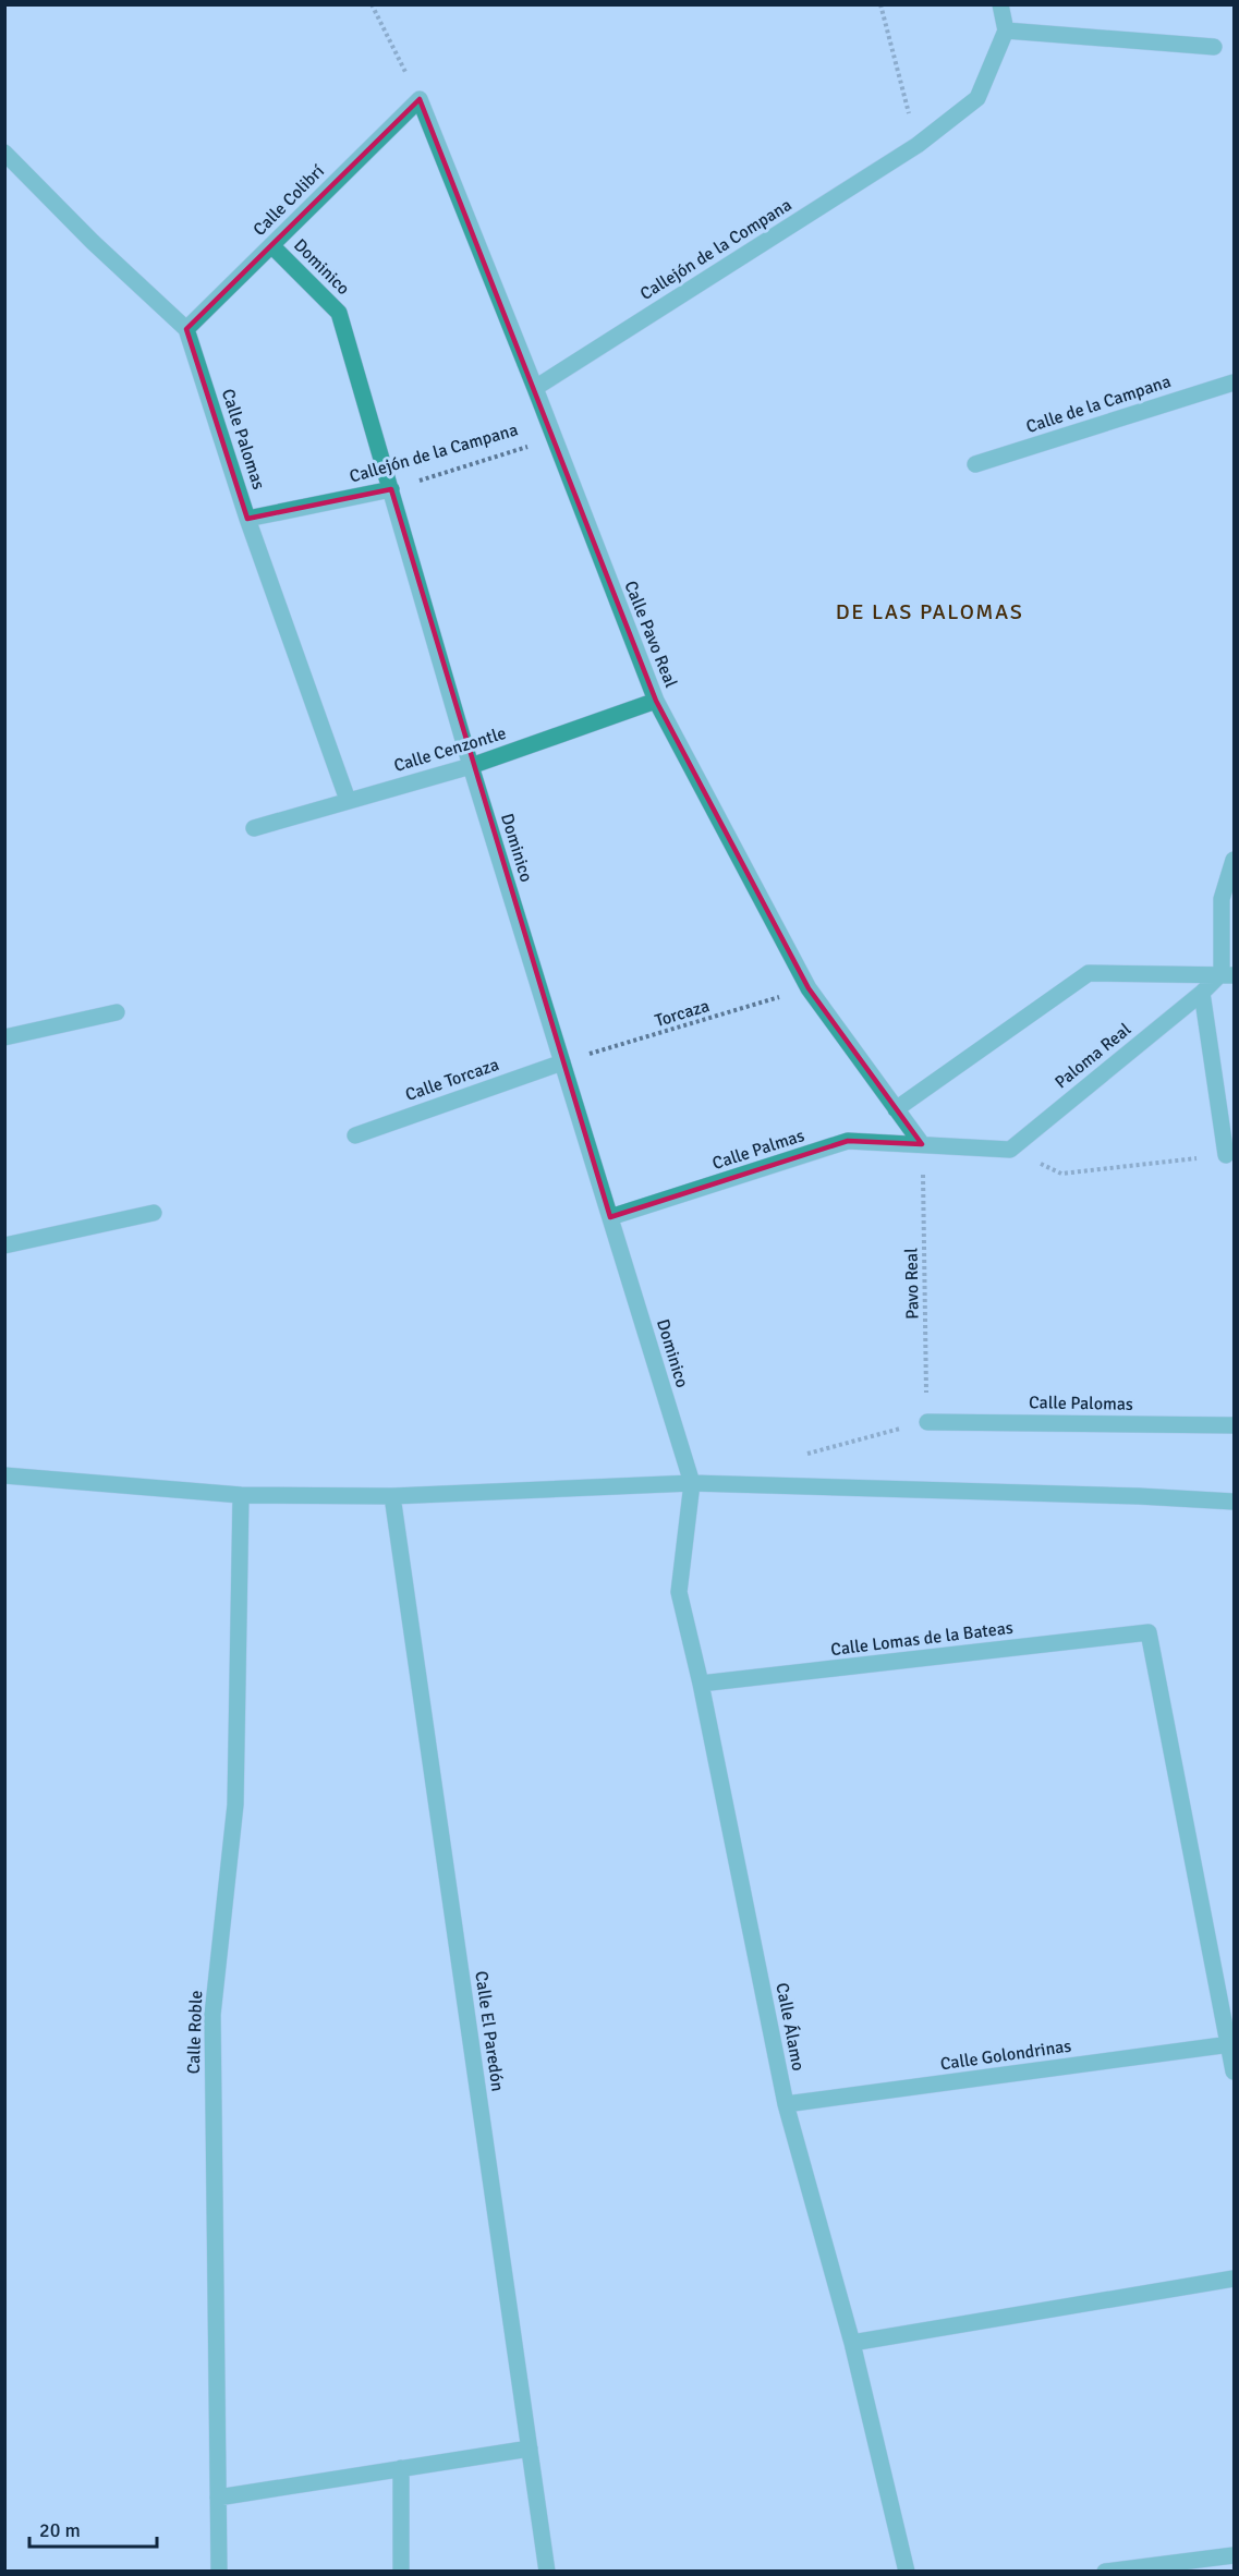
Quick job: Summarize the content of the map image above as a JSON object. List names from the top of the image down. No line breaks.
{"streets":{"street":["Calle Colibrí","Callejón de la Compana","Dominico","Calle de la Campana","Calle Palomas","Callejón de la Campana","Calle Pavo Real","Calle Cenzontle","Paloma Real","Calle Torcaza","Calle Palmas","Calle Lomas de la Bateas","Calle Álamo","Calle El Paredón","Calle Roble","Calle Golondrinas"],"path":["Torcaza","Pavo Real"]},"crossings":[["Calle Colibrí","Dominico"],["Calle Colibrí","Calle Palomas"],["Calle Colibrí","Calle Pavo Real"],["Callejón de la Compana","Calle Pavo Real"],["Dominico","Callejón de la Campana"],["Dominico","Calle Cenzontle"],["Dominico","Torcaza"],["Dominico","Calle Torcaza"],["Dominico","Calle Palmas"],["Dominico","Calle Álamo"],["Calle Palomas","Callejón de la Campana"],["Calle Palomas","Calle Cenzontle"],["Calle Palomas","Pavo Real"],["Callejón de la Campana","Calle Pavo Real"],["Calle Pavo Real","Calle Cenzontle"],["Calle Pavo Real","Torcaza"],["Calle Pavo Real","Calle Palmas"],["Calle Pavo Real","Pavo Real"],["Torcaza","Calle Torcaza"],["Calle Palmas","Pavo Real"],["Calle Lomas de la Bateas","Calle Álamo"],["Calle Lomas de la Bateas","Calle Golondrinas"],["Calle Álamo","Calle Golondrinas"]],"districts":["DE LAS PALOMAS"],"scale_bar":"20 m"}
